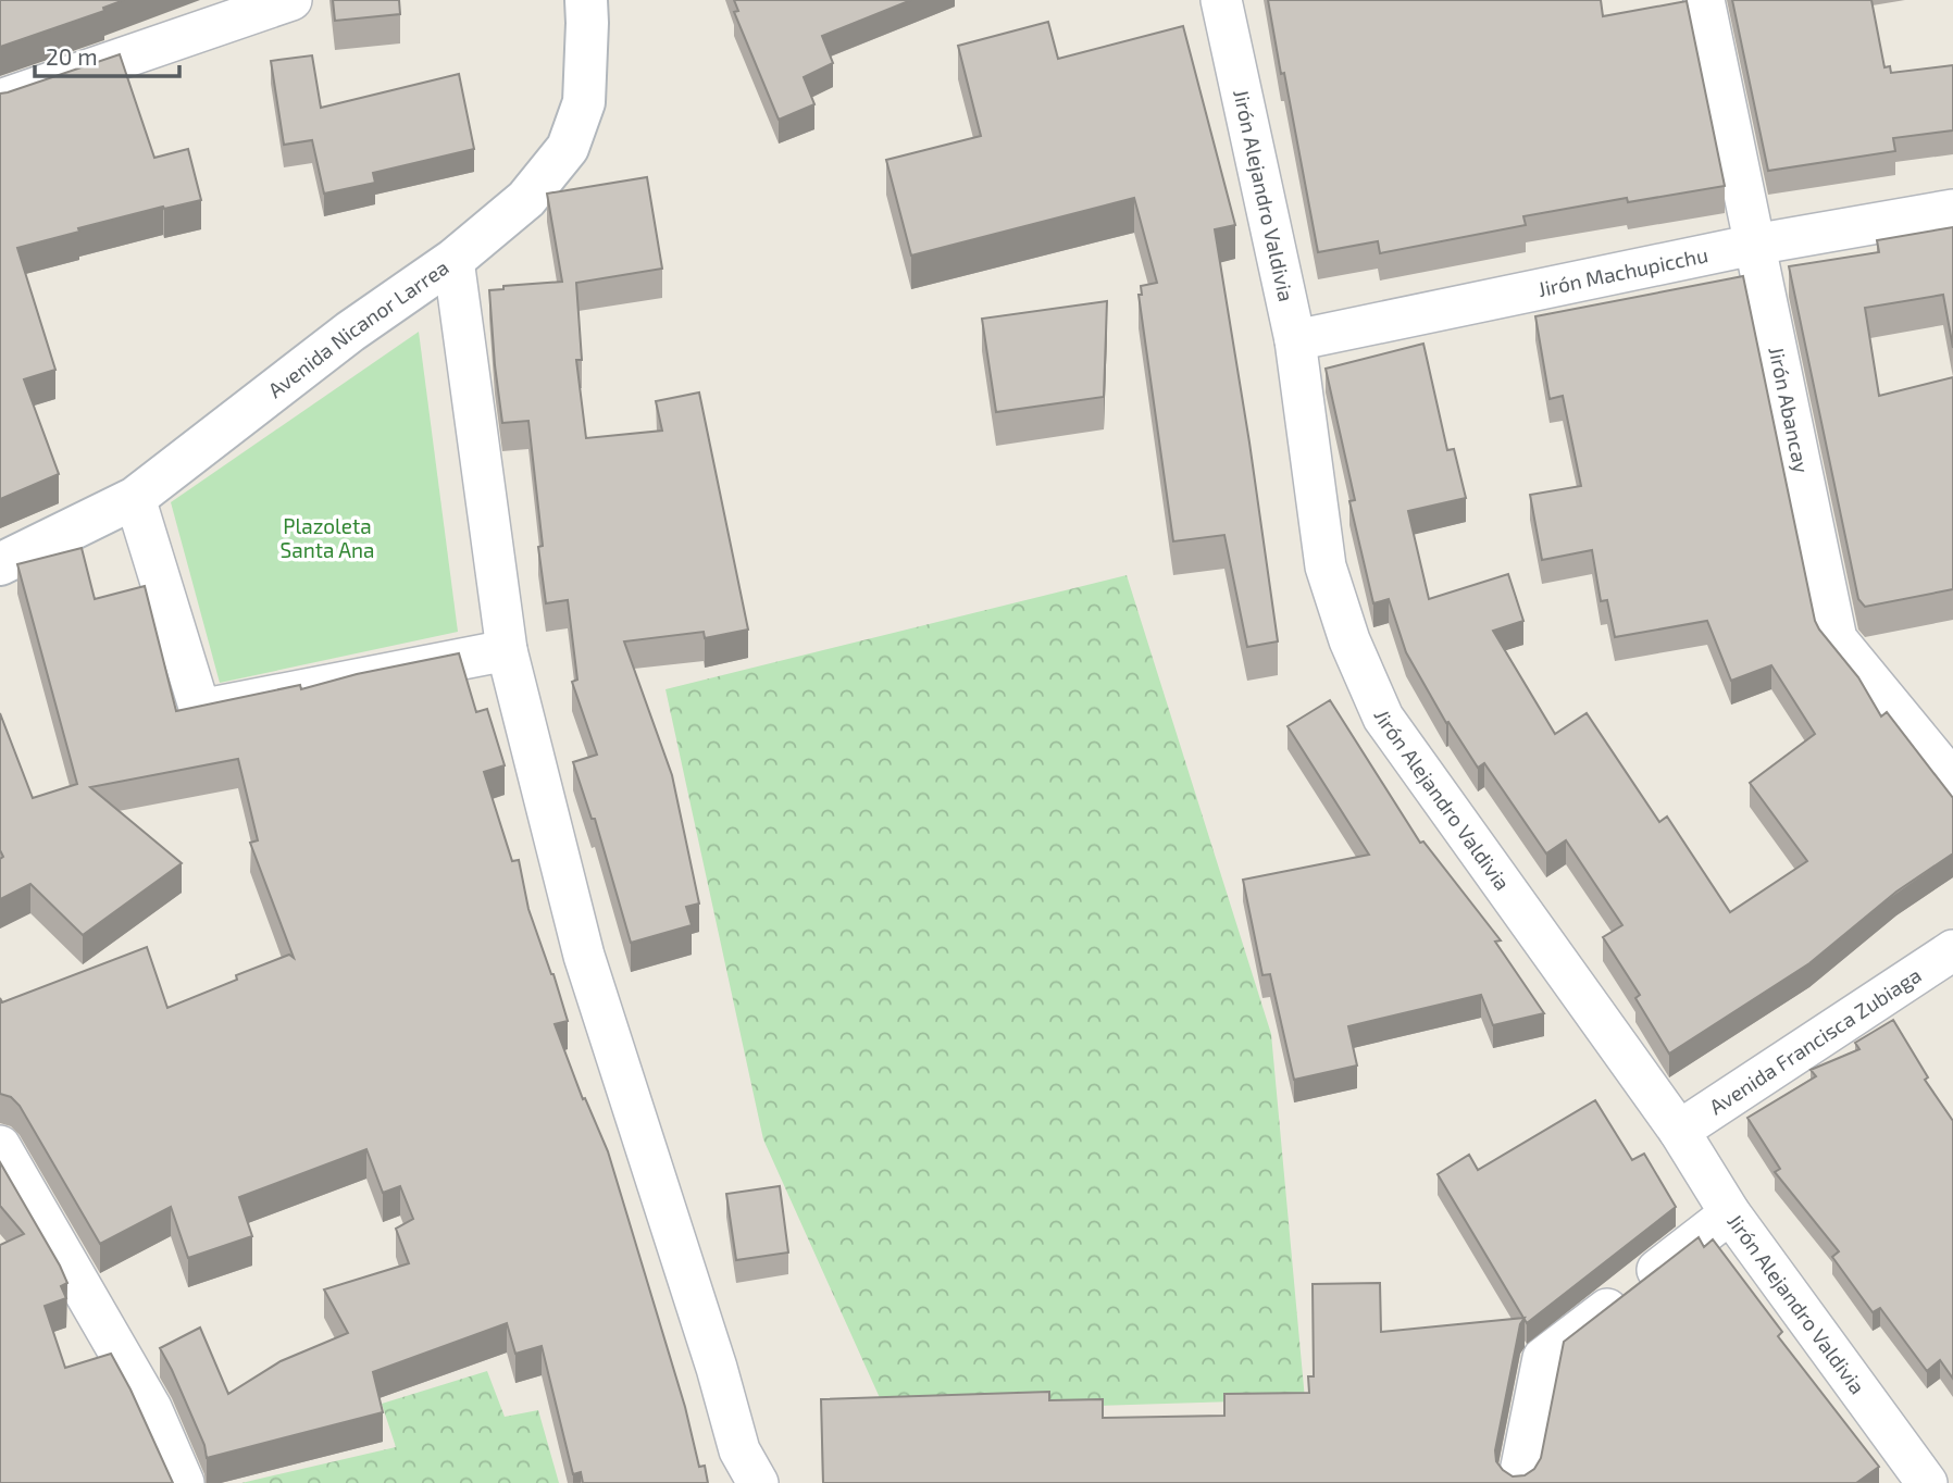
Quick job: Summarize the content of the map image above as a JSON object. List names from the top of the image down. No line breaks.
{"streets":{"main road":["Avenida Nicanor Larrea"],"street":["Jirón Alejandro Valdivia","Jirón Machupicchu","Jirón Abancay","Avenida Francisca Zubiaga"]},"crossings":[["Jirón Alejandro Valdivia","Jirón Machupicchu"],["Jirón Alejandro Valdivia","Avenida Francisca Zubiaga"],["Jirón Machupicchu","Jirón Abancay"]],"parks":["Plazoleta Santa Ana"],"scale_bar":"20 m"}
